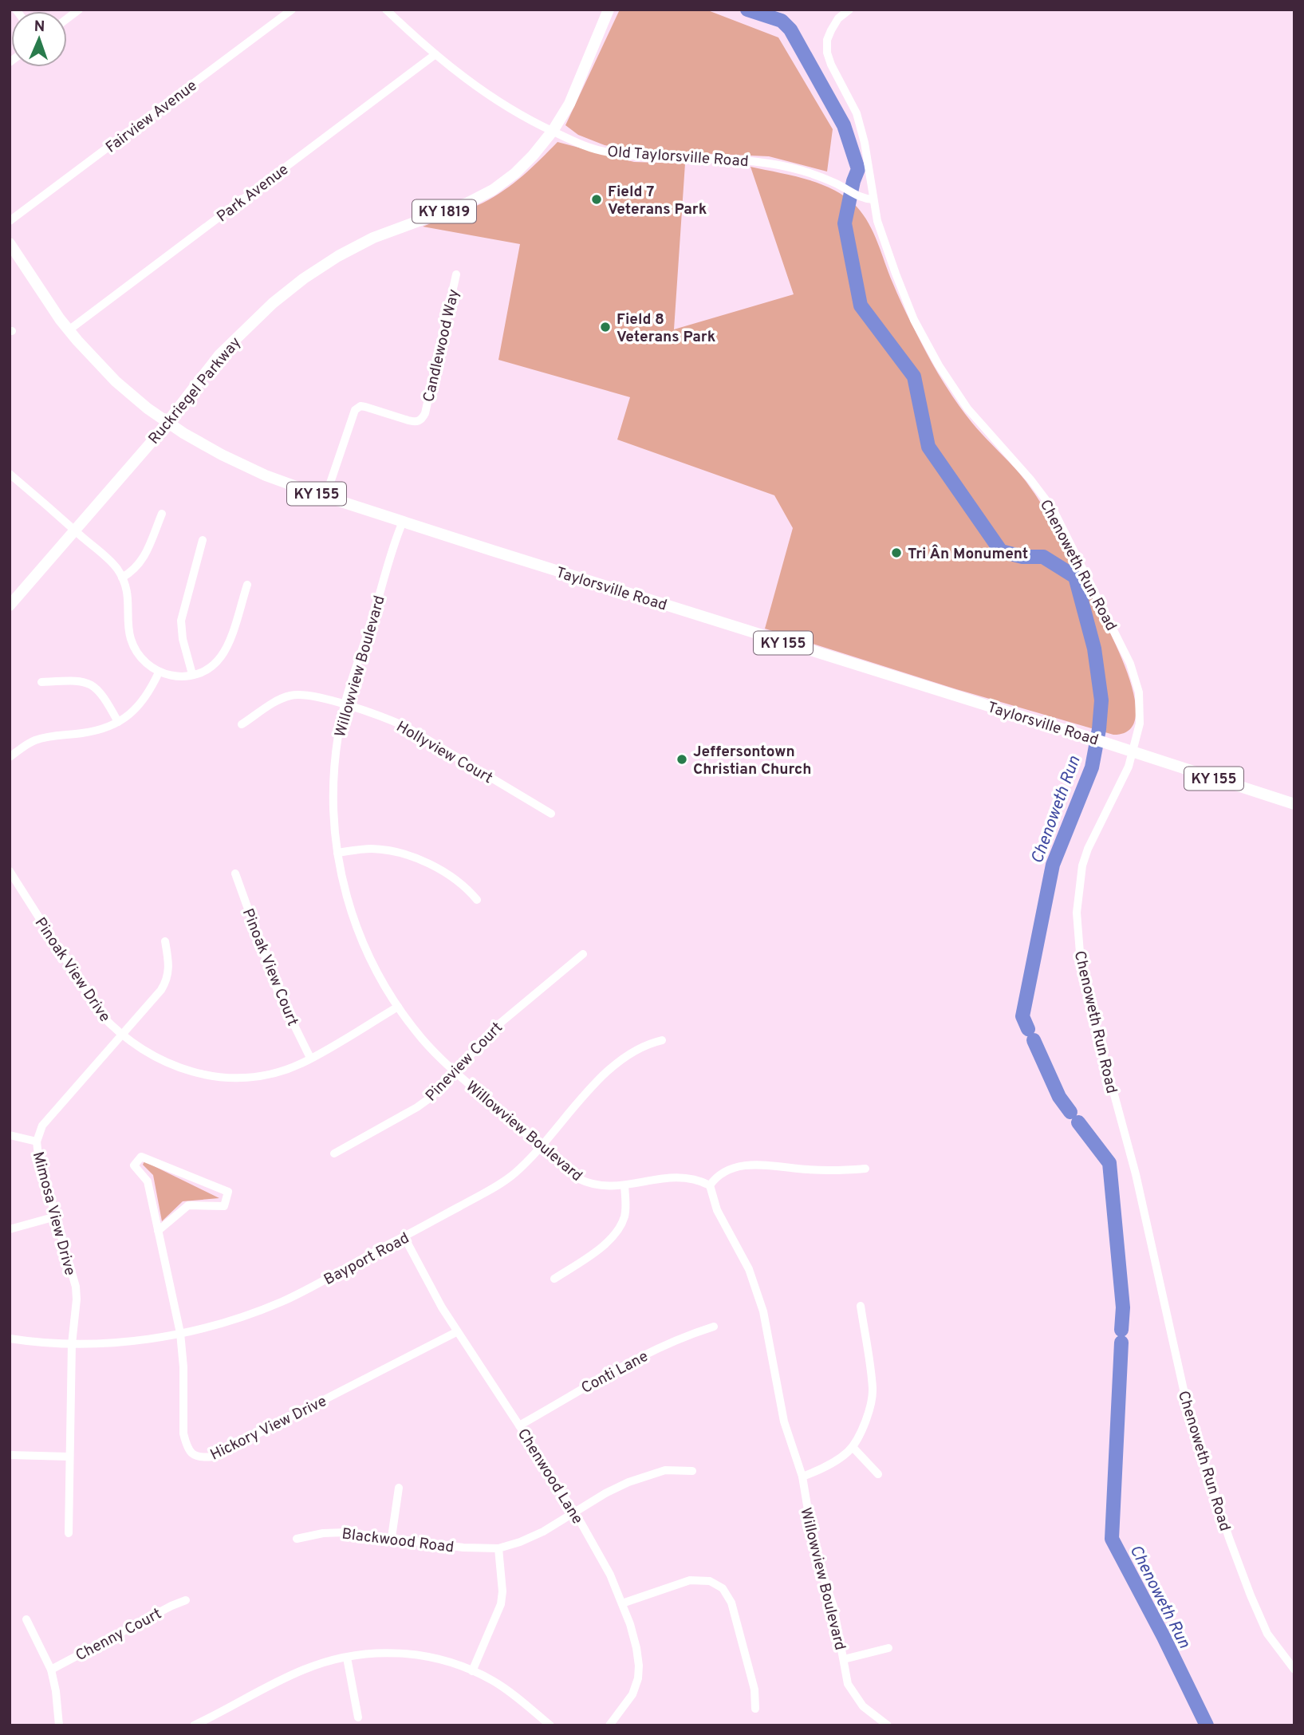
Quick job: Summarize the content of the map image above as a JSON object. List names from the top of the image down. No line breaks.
{"streets":{"main road":["KY 1819","Ruckriegel Parkway","KY 155","Taylorsville Road"],"street":["Fairview Avenue","Old Taylorsville Road","Park Avenue","Candlewood Way","Chenoweth Run Road","Willowview Boulevard","Hollyview Court","Pinoak View Court","Pinoak View Drive","Pineview Court","Mimosa View Drive","Bayport Road","Conti Lane","Hickory View Drive","Chenwood Lane","Blackwood Road","Chenny Court"]},"crossings":[["Old Taylorsville Road","Park Avenue"],["Old Taylorsville Road","Ruckriegel Parkway"],["Old Taylorsville Road","Chenoweth Run Road"],["Park Avenue","Taylorsville Road"],["Candlewood Way","Taylorsville Road"],["Ruckriegel Parkway","Taylorsville Road"],["Chenoweth Run Road","Taylorsville Road"],["Taylorsville Road","Willowview Boulevard"],["Willowview Boulevard","Hollyview Court"],["Willowview Boulevard","Pinoak View Drive"],["Willowview Boulevard","Pineview Court"],["Willowview Boulevard","Bayport Road"],["Pinoak View Court","Pinoak View Drive"],["Pinoak View Drive","Mimosa View Drive"],["Mimosa View Drive","Bayport Road"],["Bayport Road","Hickory View Drive"],["Bayport Road","Chenwood Lane"],["Conti Lane","Chenwood Lane"],["Hickory View Drive","Chenwood Lane"]],"water":["Chenoweth Run"],"places":["Field 7 Veterans Park","Field 8 Veterans Park","Tri Ân Monument","Jeffersontown Christian Church"],"north":"top"}
